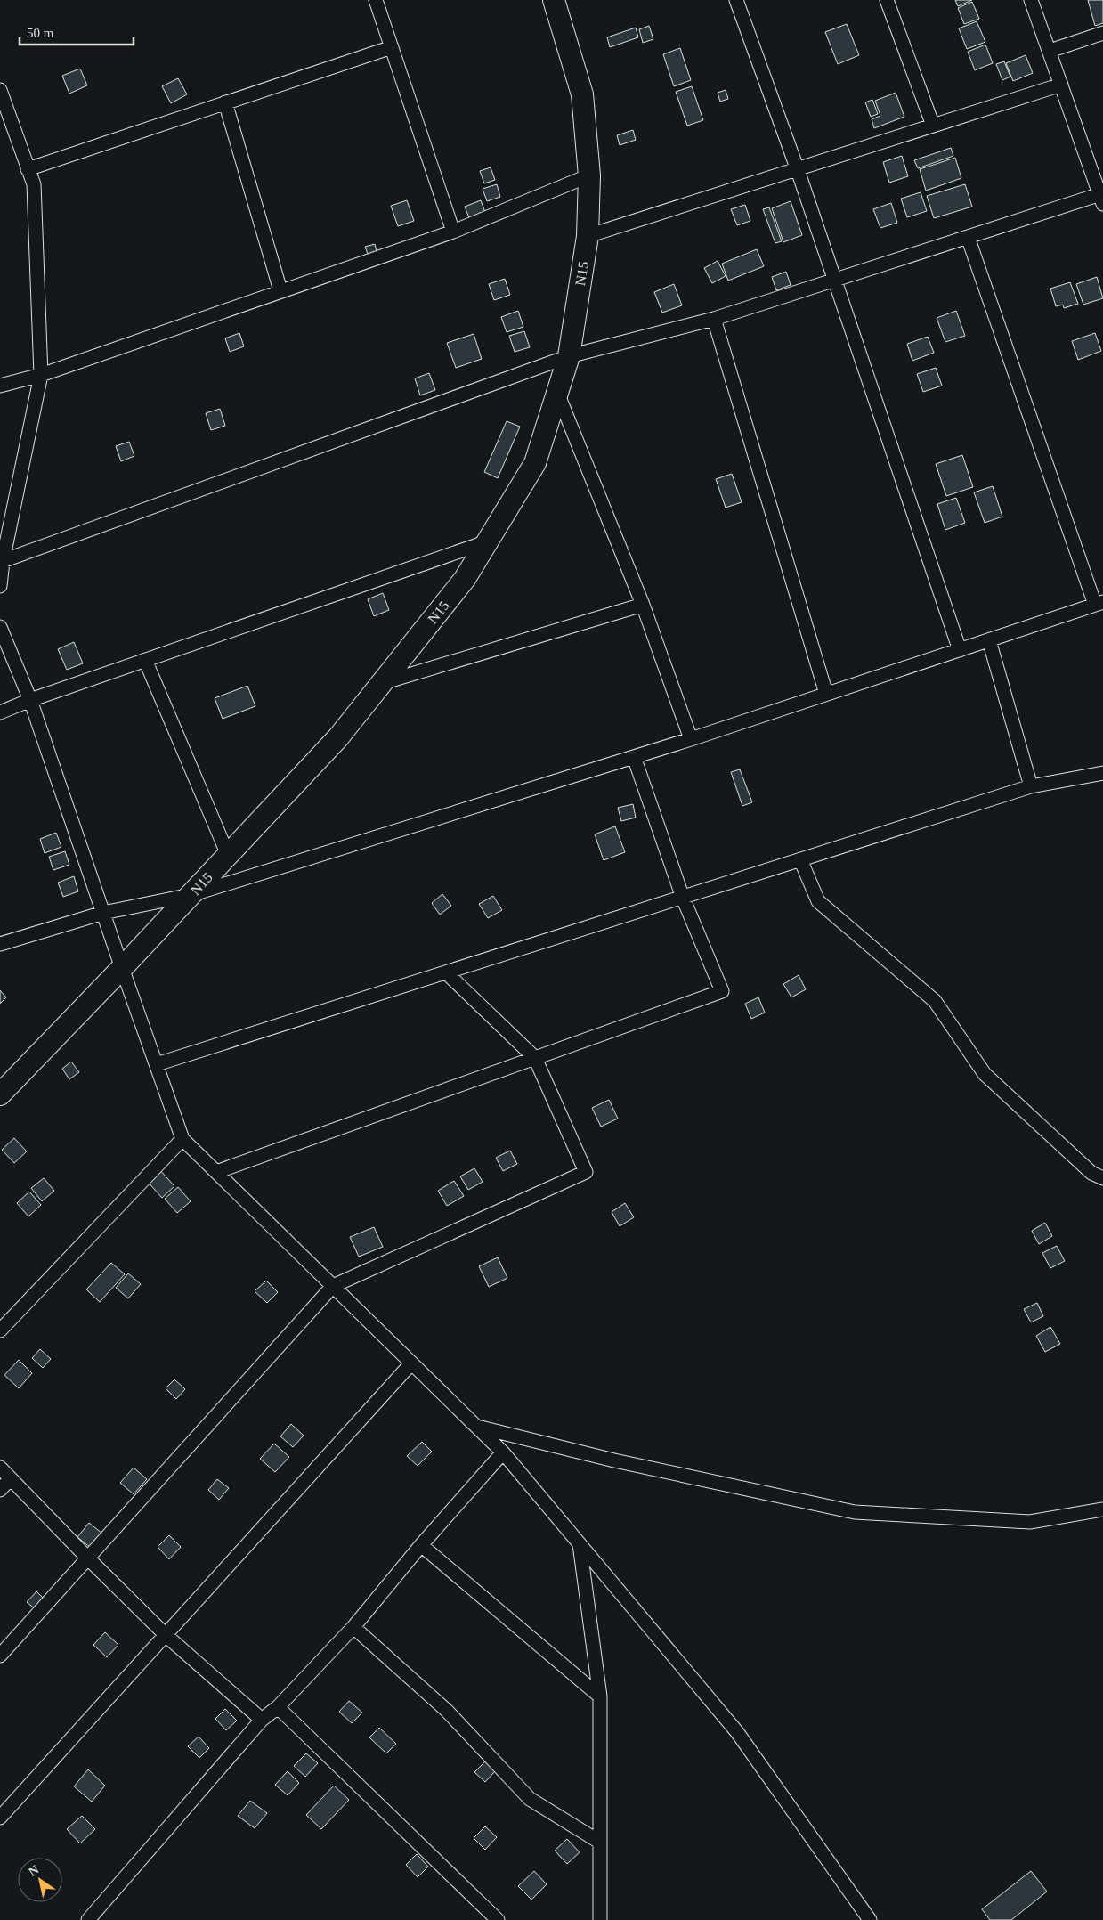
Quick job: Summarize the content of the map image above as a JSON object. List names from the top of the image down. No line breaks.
{"streets":{"main road":["N15"]},"scale_bar":"50 m","north":"top left"}
